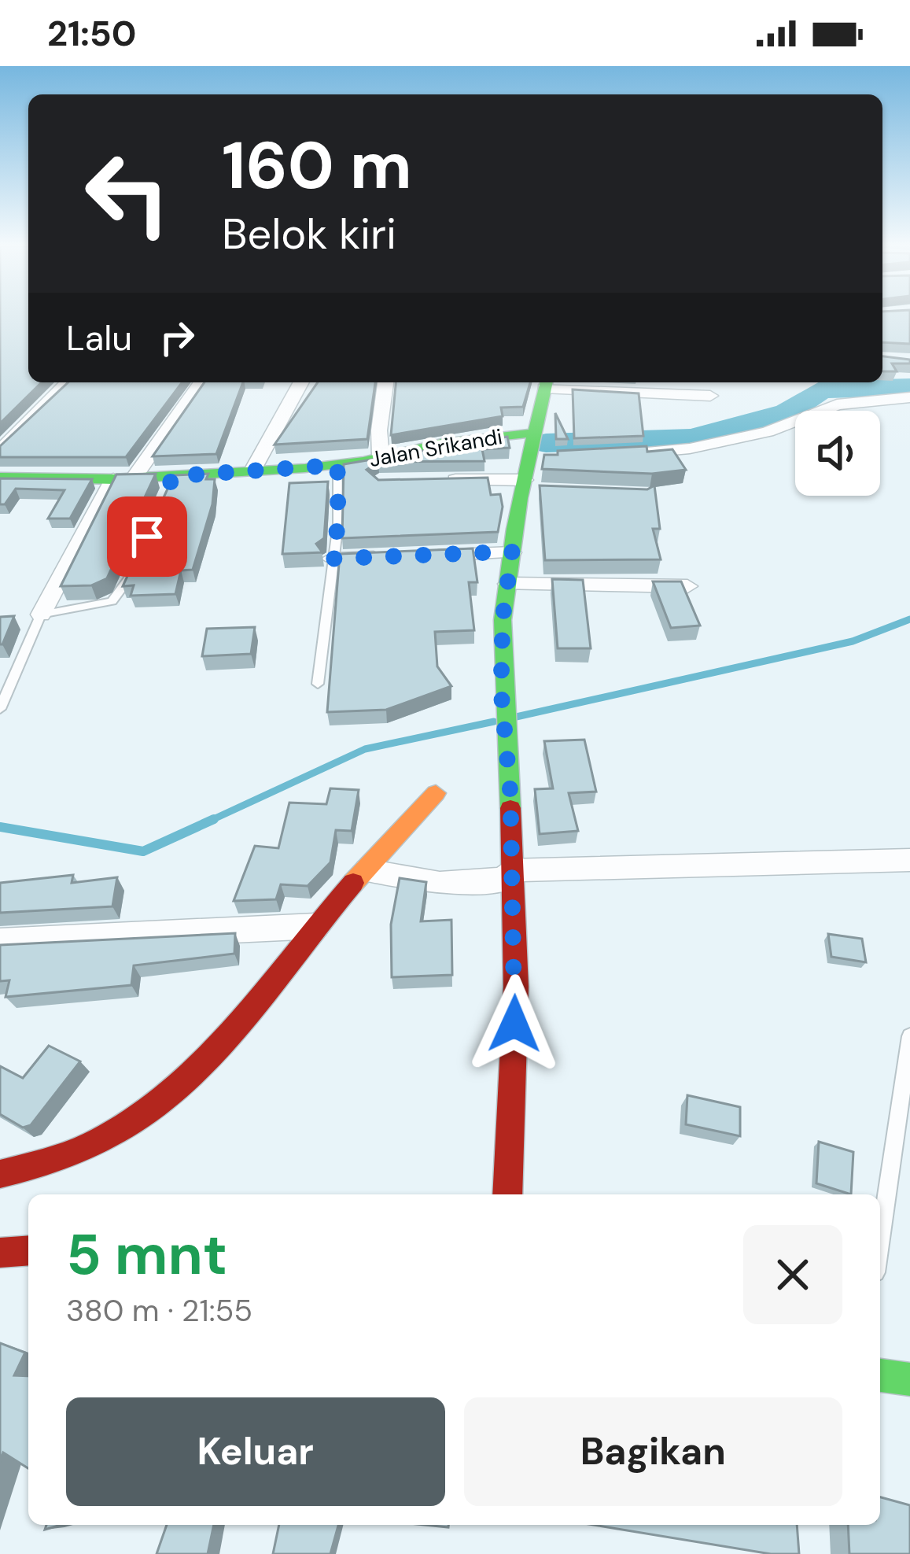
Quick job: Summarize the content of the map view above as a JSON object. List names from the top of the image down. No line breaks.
{"streets":{"main road":["Jalan Srikandi"]},"page":{"status":"21:50","turn":["160 m","Belok kiri"],"then":"Lalu","heading":["5 mnt","380 m · 21:55"],"buttons":["Keluar","Bagikan"]}}
